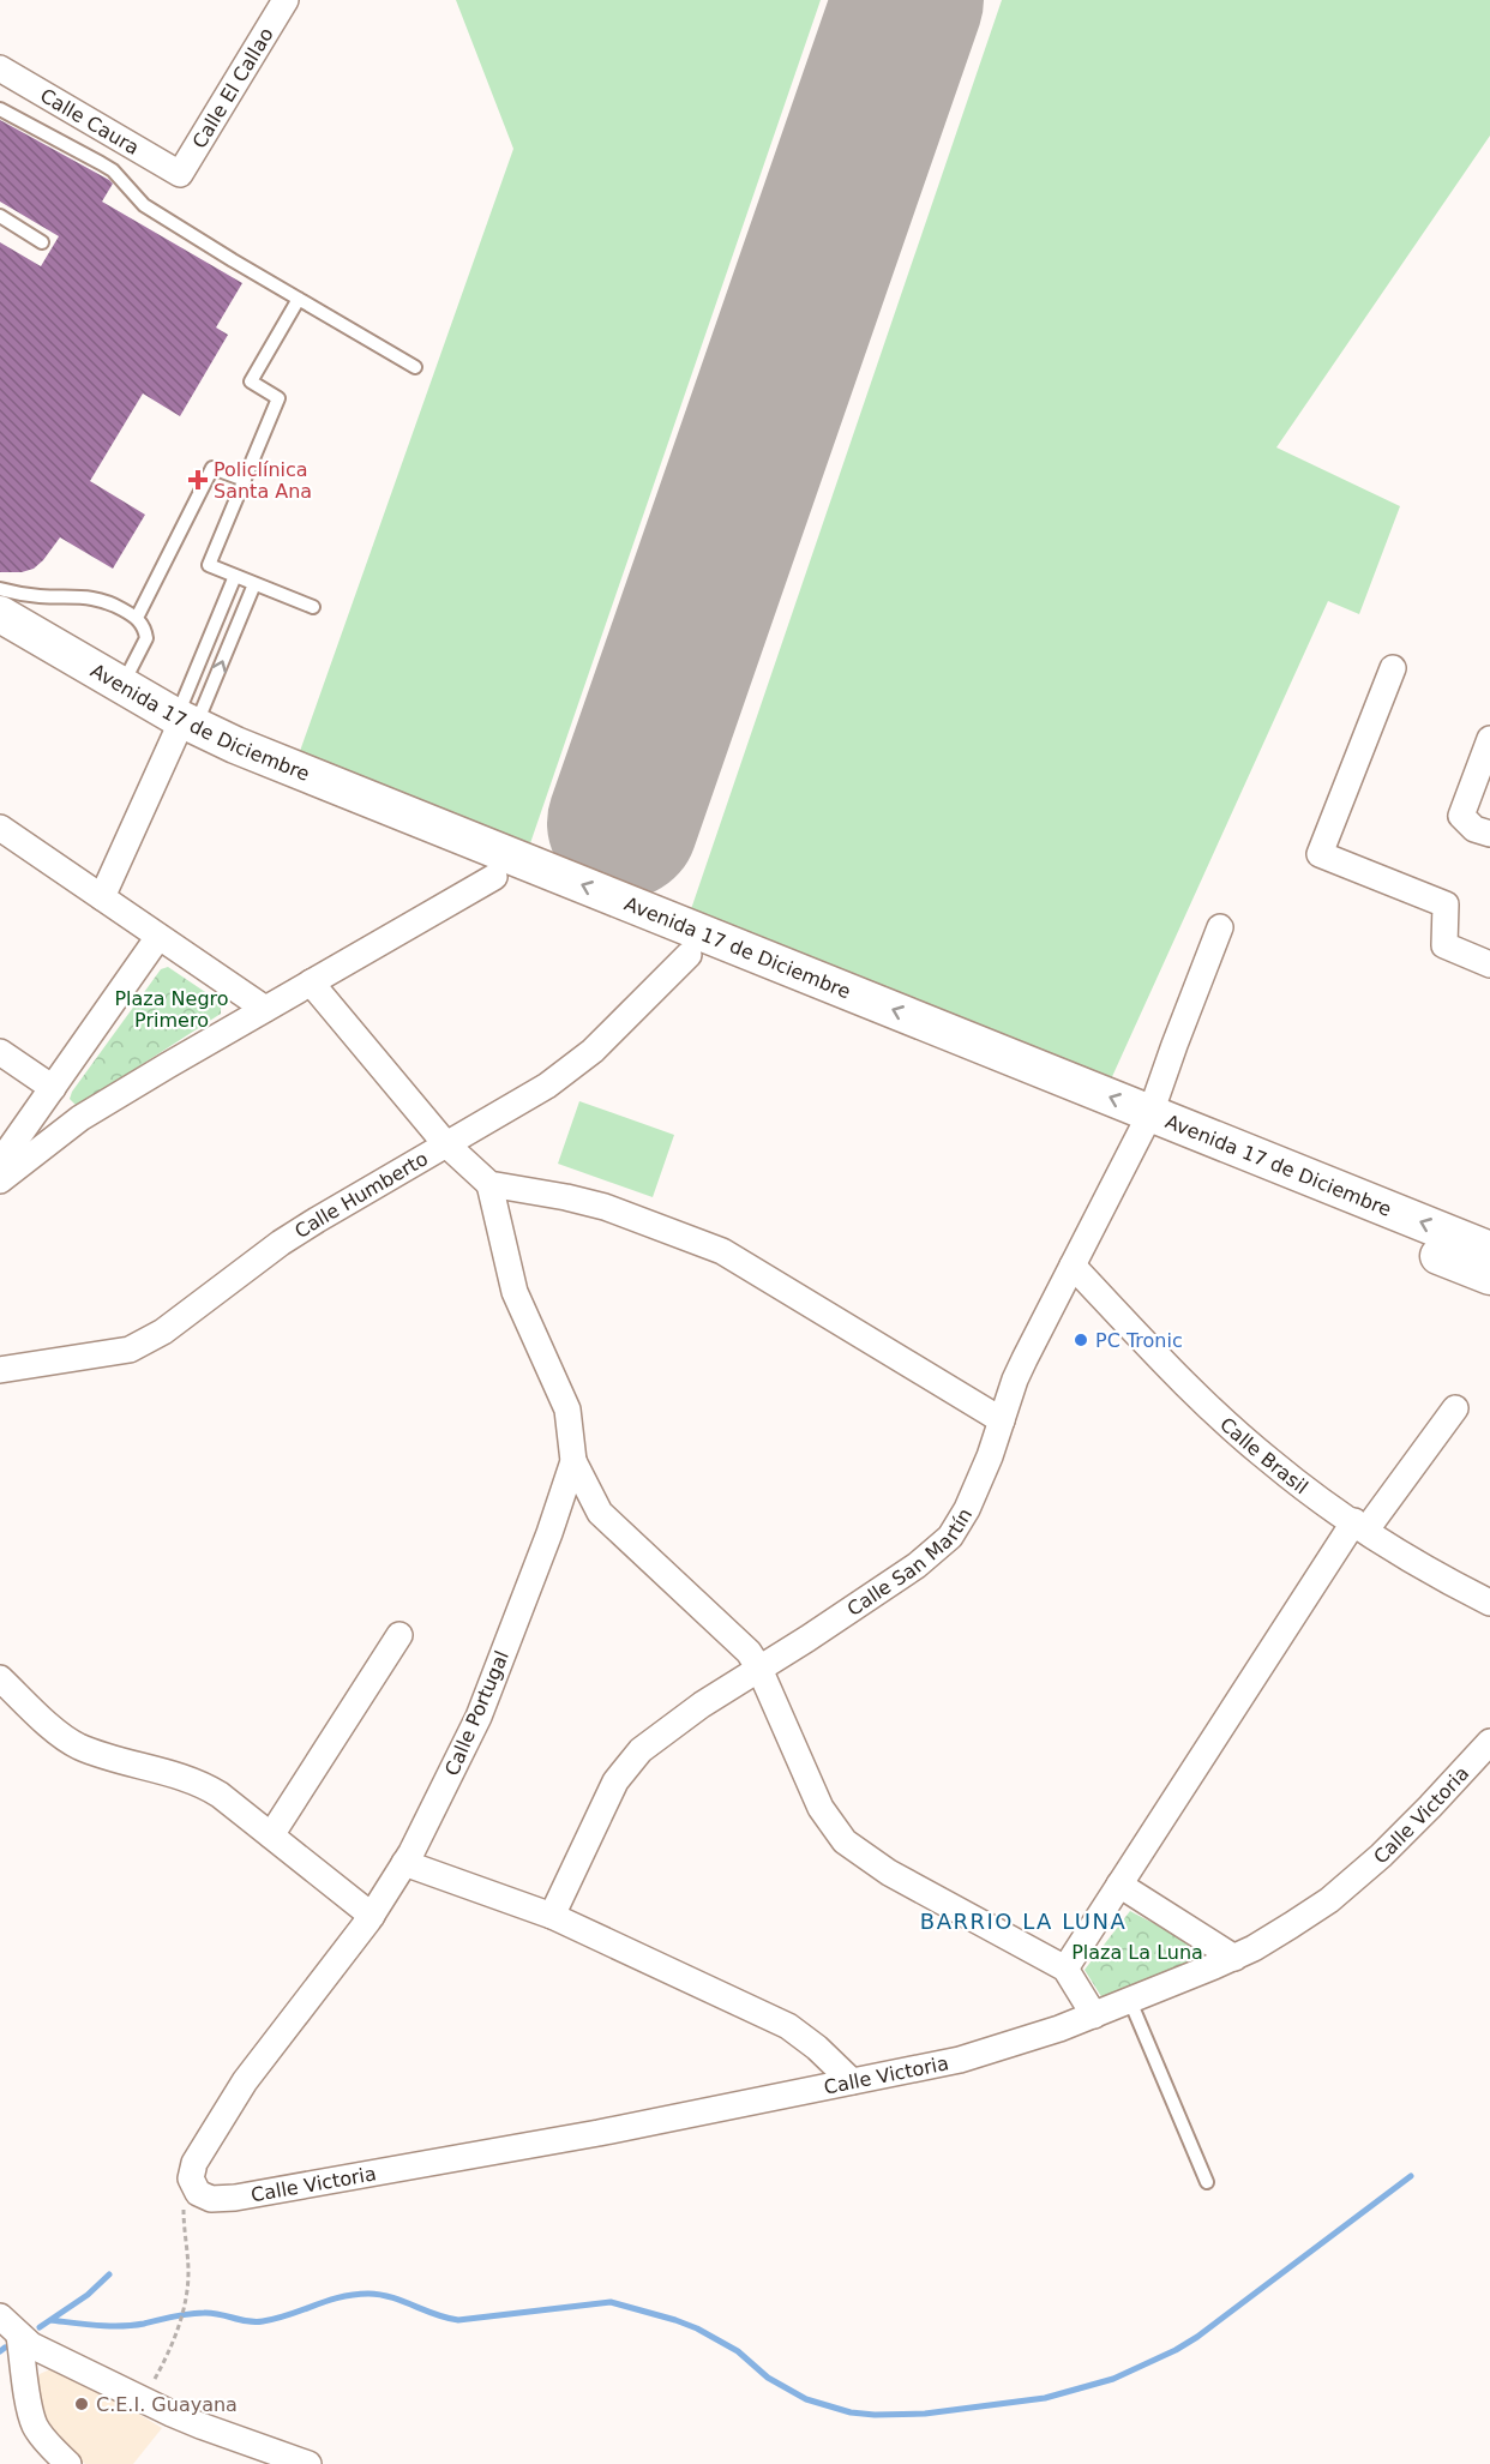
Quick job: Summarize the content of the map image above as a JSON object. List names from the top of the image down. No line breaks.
{"streets":{"street":["Calle El Callao","Calle Caura","Avenida 17 de Diciembre","Calle Humberto","Calle Brasil","Calle San Martín","Calle Portugal","Calle Victoria"]},"crossings":[["Calle El Callao","Calle Caura"],["Avenida 17 de Diciembre","Calle Humberto"],["Avenida 17 de Diciembre","Calle San Martín"],["Calle Brasil","Calle San Martín"],["Calle Portugal","Calle Victoria"]],"districts":["BARRIO LA LUNA"],"parks":["Plaza Negro Primero","Plaza La Luna"],"places":{"health":["Policlínica Santa Ana"],"other":["PC Tronic","C.E.I. Guayana"]}}
